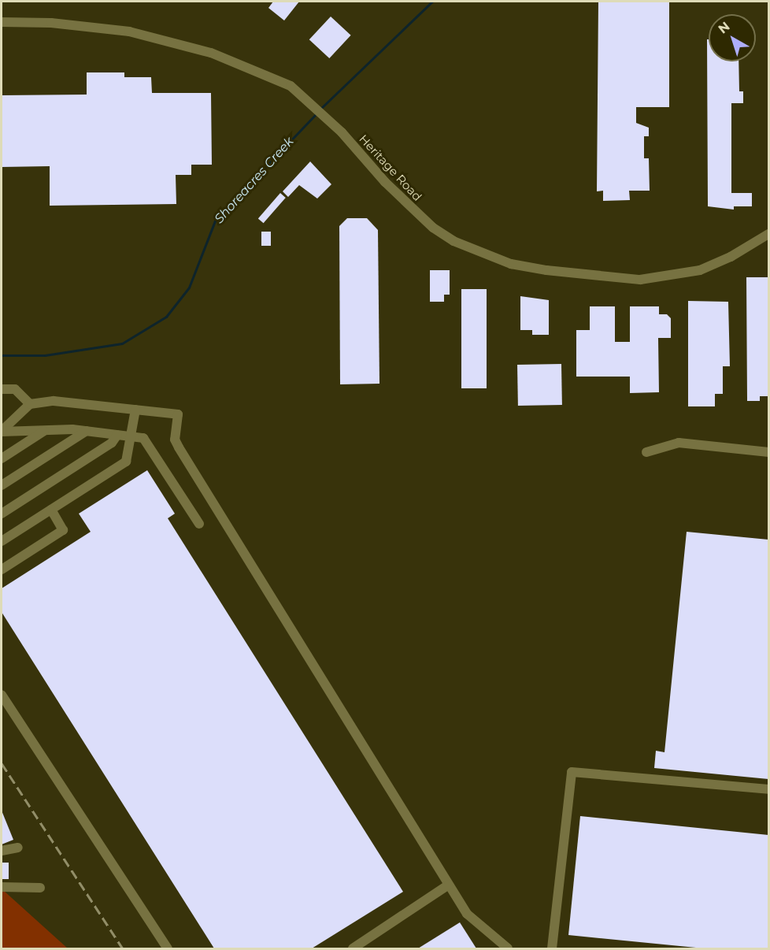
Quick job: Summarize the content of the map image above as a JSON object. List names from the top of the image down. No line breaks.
{"streets":{"street":["Heritage Road"]},"water":["Shoreacres Creek"],"north":"top left"}
